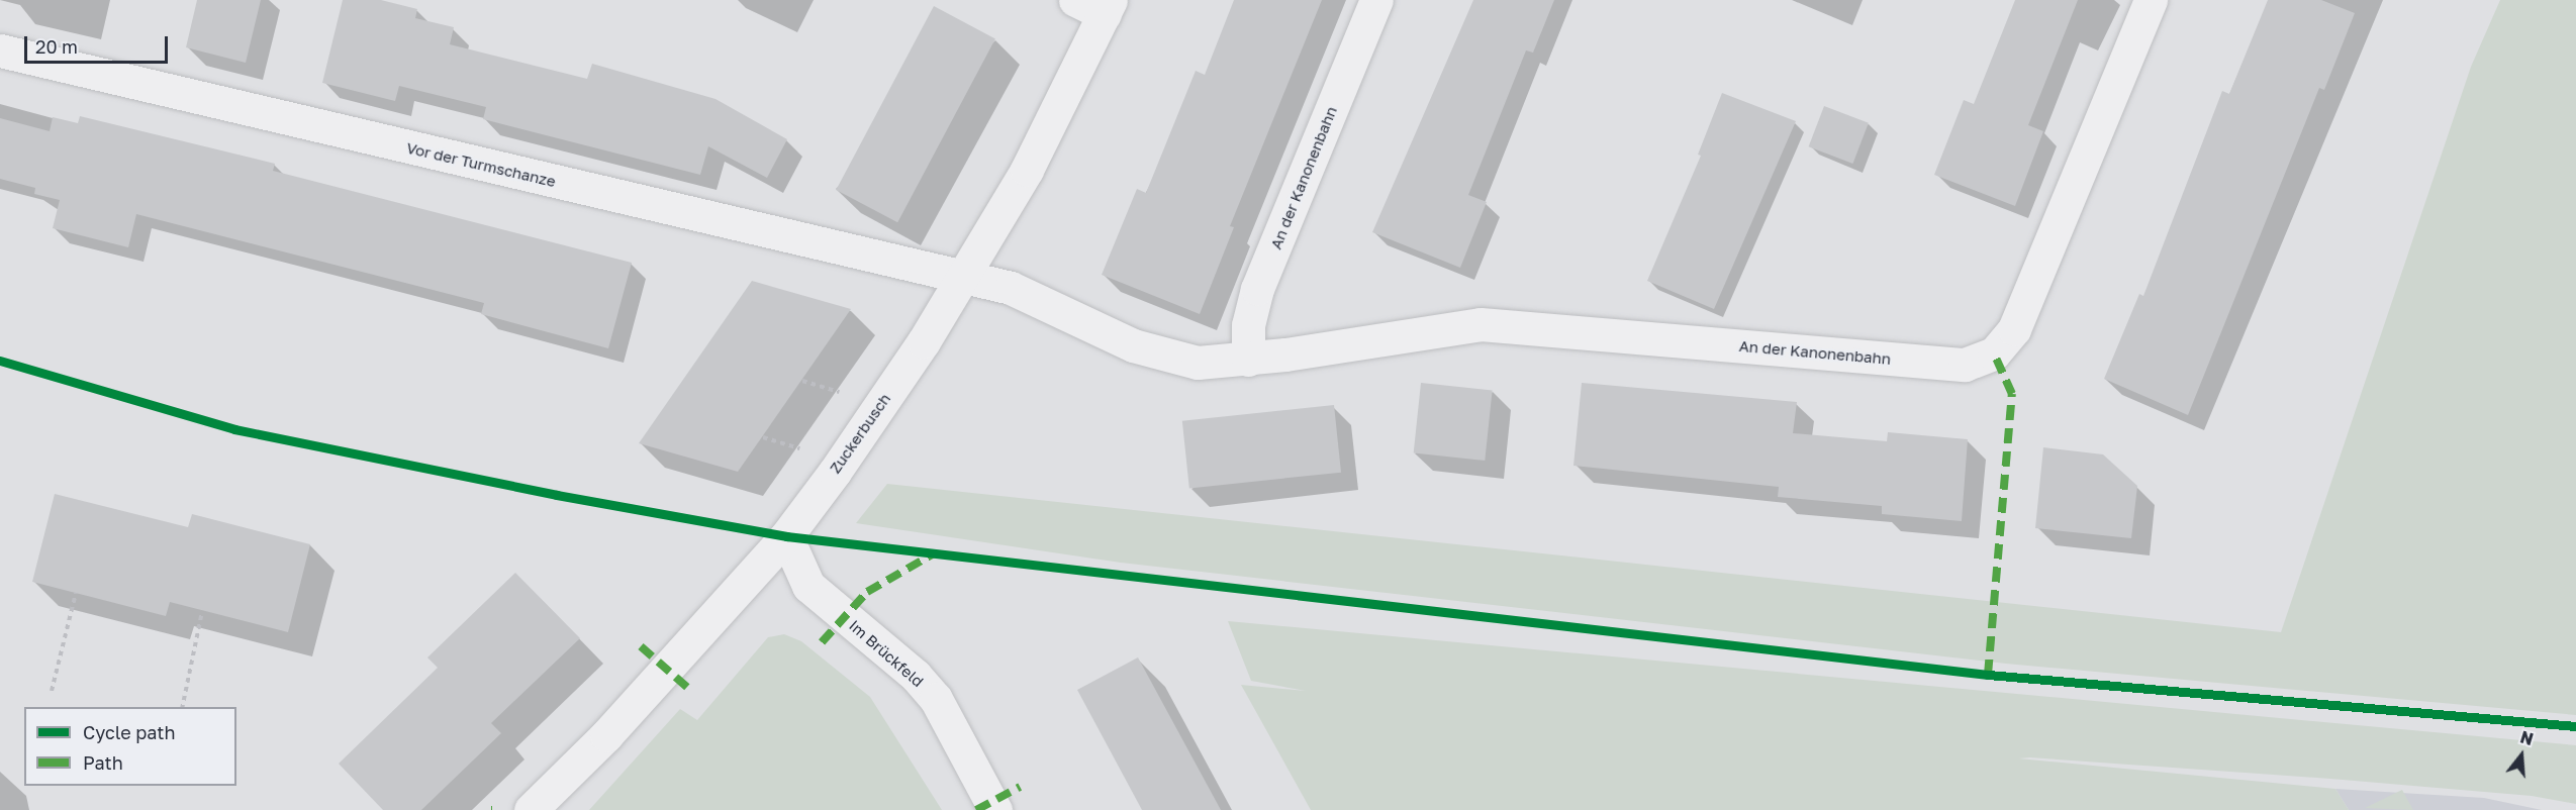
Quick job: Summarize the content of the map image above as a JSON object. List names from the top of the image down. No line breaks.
{"streets":{"street":["Vor der Turmschanze","An der Kanonenbahn","Zuckerbusch","Im Brückfeld"]},"crossings":[["Vor der Turmschanze","An der Kanonenbahn"],["Vor der Turmschanze","Zuckerbusch"],["An der Kanonenbahn","Zuckerbusch"],["Zuckerbusch","Im Brückfeld"]],"legend":["Cycle path","Path"],"scale_bar":"20 m","north":"top"}
